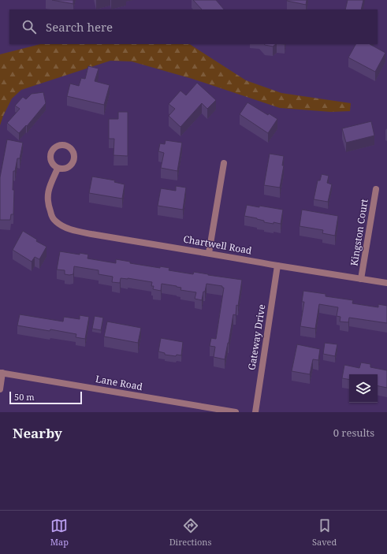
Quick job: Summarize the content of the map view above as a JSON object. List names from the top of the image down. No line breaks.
{"streets":{"street":["Kingston Court","Chartwell Road","Gateway Drive","Lane Road"]},"crossings":[["Kingston Court","Chartwell Road"],["Chartwell Road","Gateway Drive"]],"scale_bar":"50 m","page":{"search":"Search here","scale":"50 m","heading":["Nearby","0 results"],"nav":["Map","Directions","Saved"]}}
